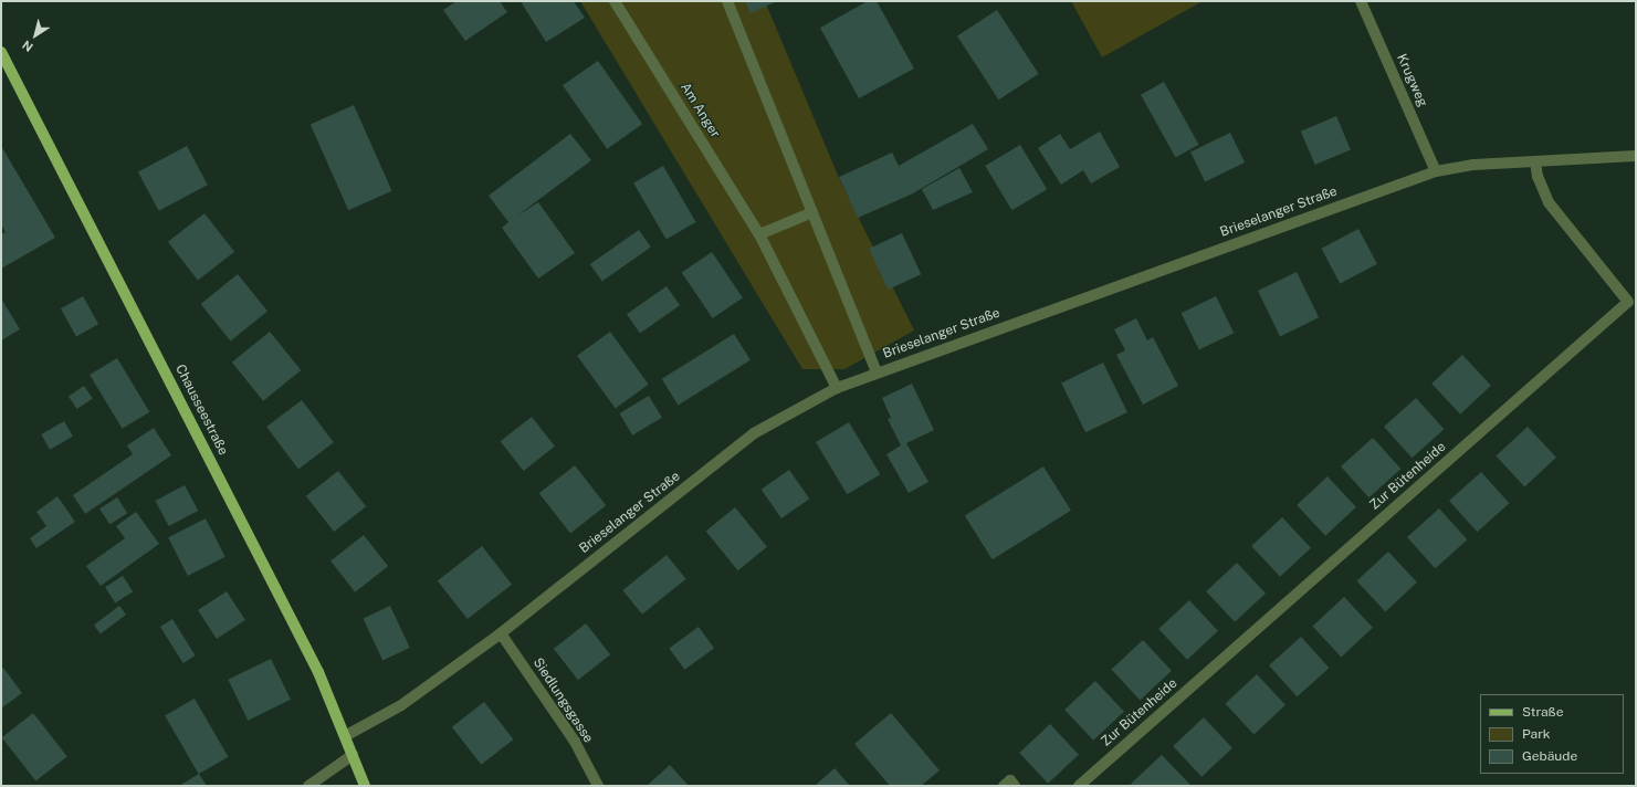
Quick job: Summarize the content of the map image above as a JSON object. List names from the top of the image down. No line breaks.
{"streets":{"main road":["Chausseestraße"],"street":["Krugweg","Am Anger","Brieselanger Straße","Zur Bütenheide","Siedlungsgasse"]},"crossings":[["Krugweg","Brieselanger Straße"],["Am Anger","Brieselanger Straße"],["Brieselanger Straße","Chausseestraße"],["Brieselanger Straße","Zur Bütenheide"],["Brieselanger Straße","Siedlungsgasse"]],"legend":["Straße","Park","Gebäude"],"north":"bottom left"}
